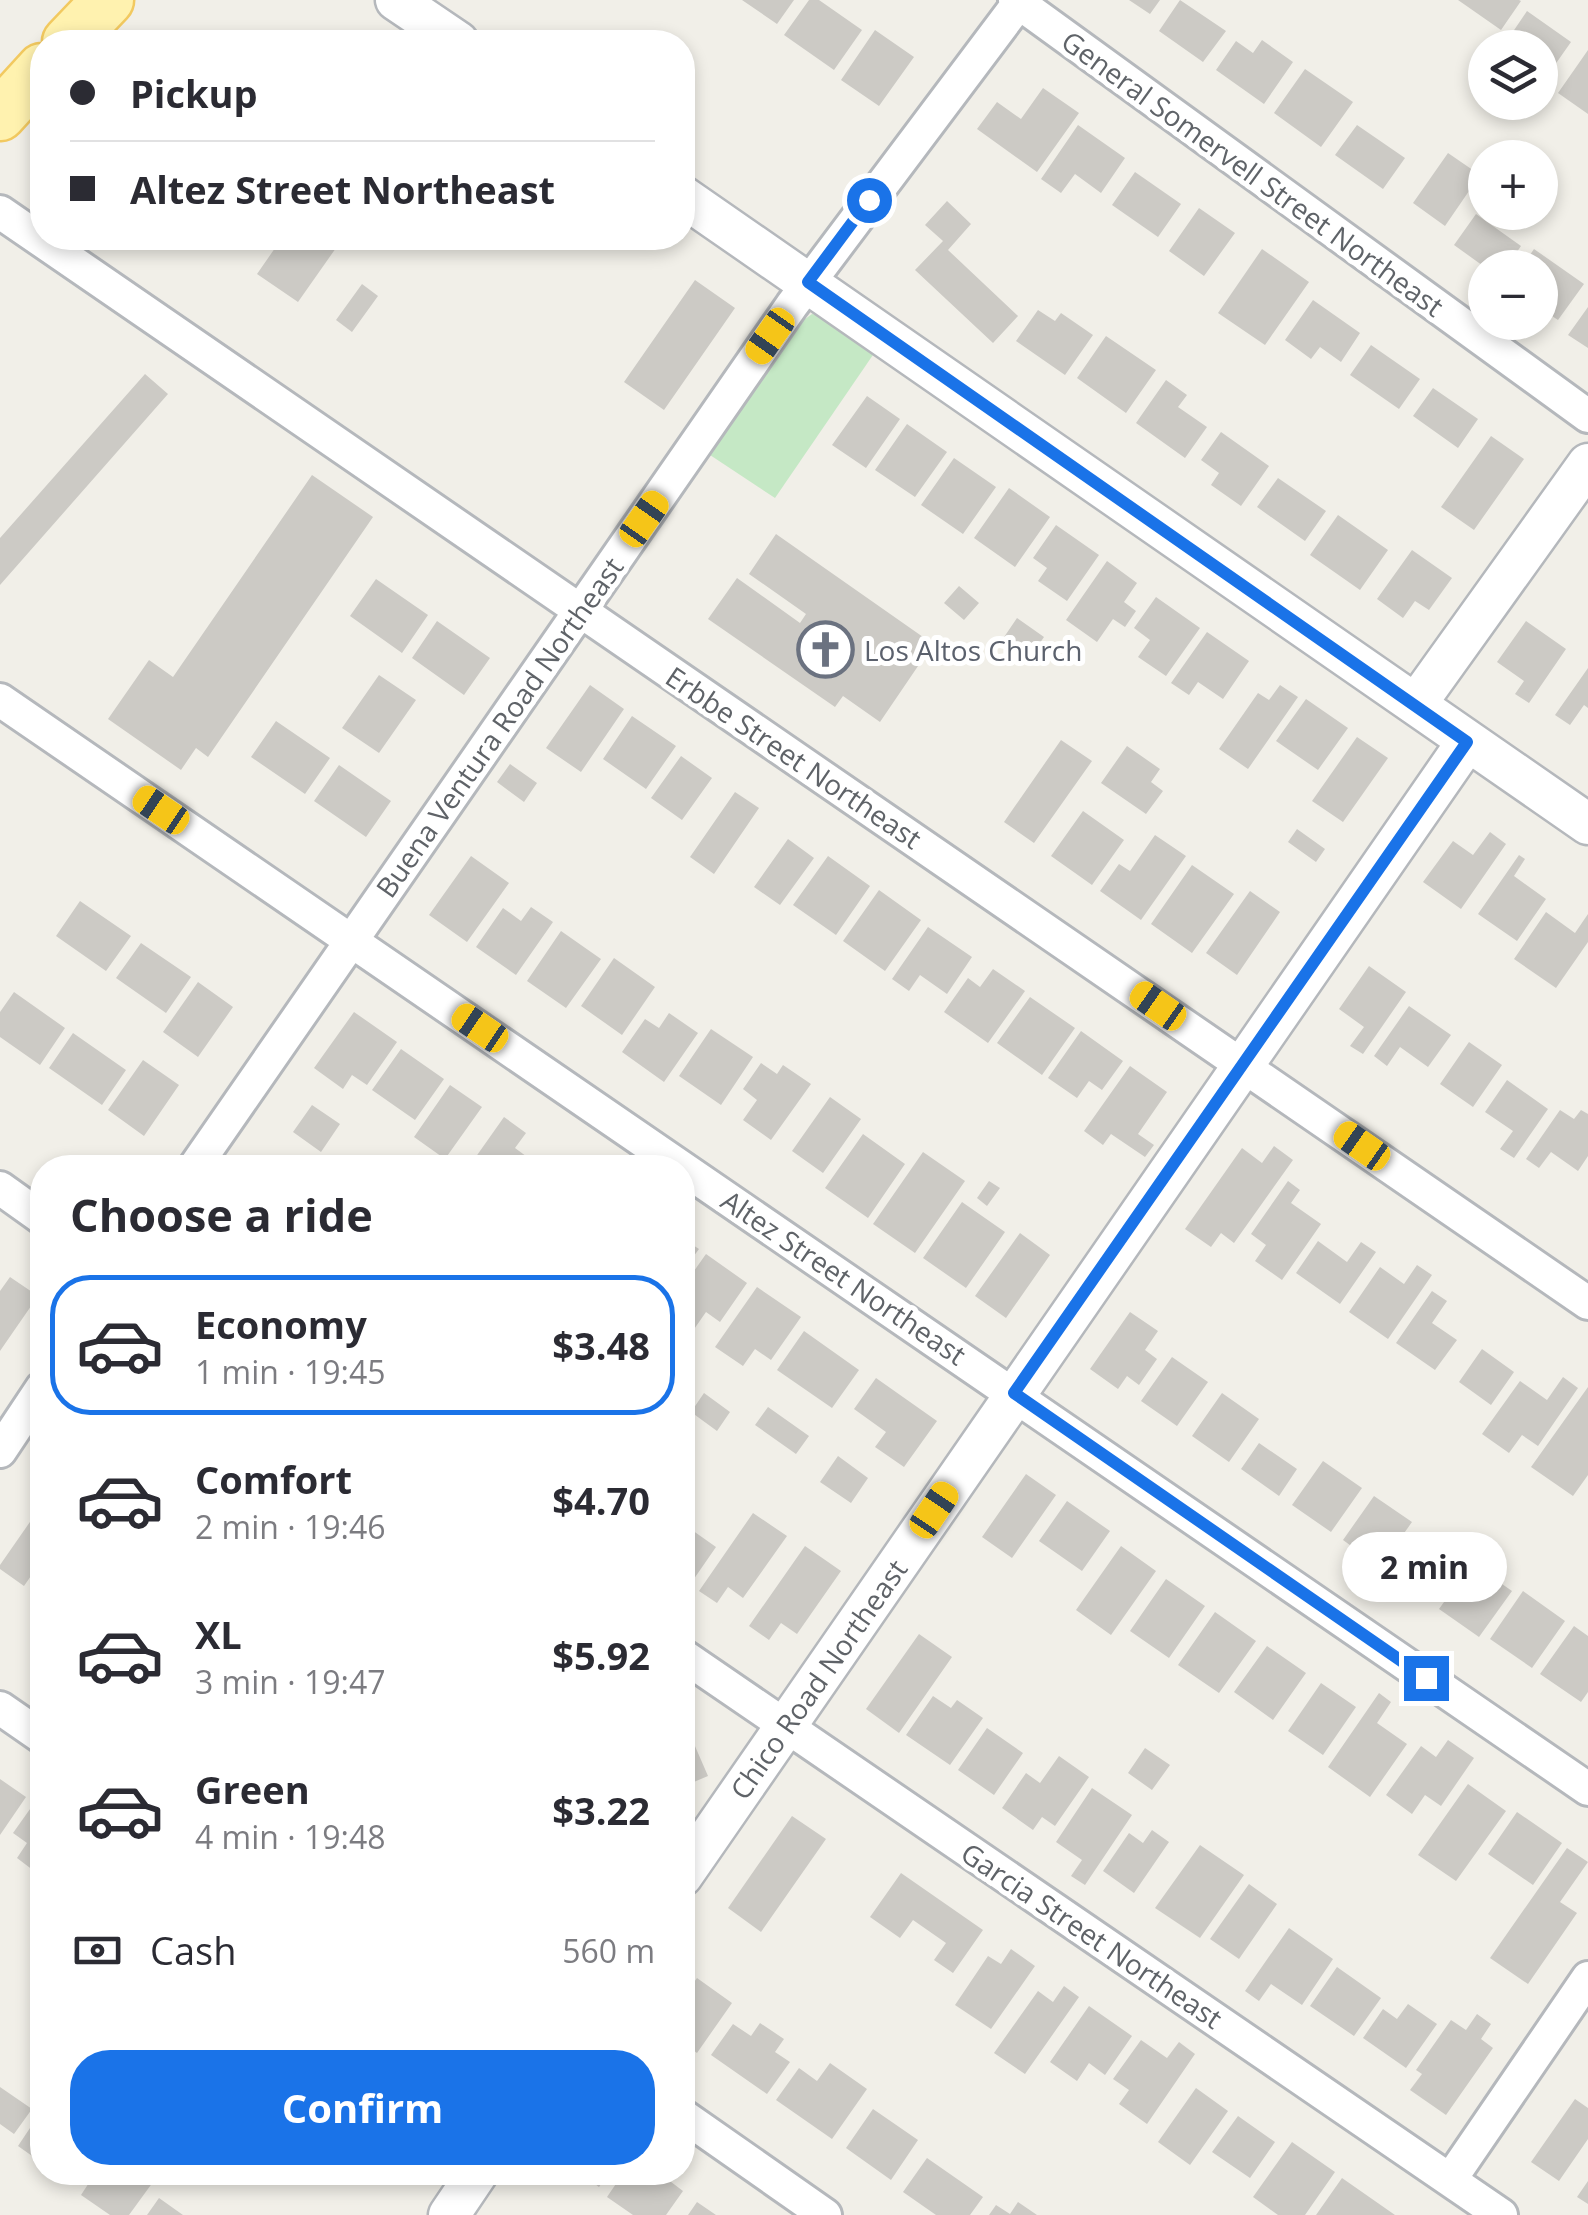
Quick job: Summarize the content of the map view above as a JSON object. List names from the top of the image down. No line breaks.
{"streets":{"street":["General Somervell Street Northeast","Buena Ventura Road Northeast","Erbbe Street Northeast","Altez Street Northeast","Chico Road Northeast","Garcia Street Northeast"]},"crossings":[["General Somervell Street Northeast","Buena Ventura Road Northeast"],["Buena Ventura Road Northeast","Erbbe Street Northeast"],["Buena Ventura Road Northeast","Altez Street Northeast"],["Erbbe Street Northeast","Chico Road Northeast"],["Altez Street Northeast","Chico Road Northeast"],["Chico Road Northeast","Garcia Street Northeast"]],"places":{"church":["Los Altos Church"]},"page":{"map_buttons":["+","−"],"banner":["Pickup","Altez Street Northeast"],"heading":"Choose a ride","list":[{"name":"Economy","note":"1 min · 19:45","value":"$3.48"},{"name":"Comfort","note":"2 min · 19:46","value":"$4.70"},{"name":"XL","note":"3 min · 19:47","value":"$5.92"},{"name":"Green","note":"4 min · 19:48","value":"$3.22"}],"bubble":"2 min","pay":["Cash","560 m"],"buttons":"Confirm"}}
